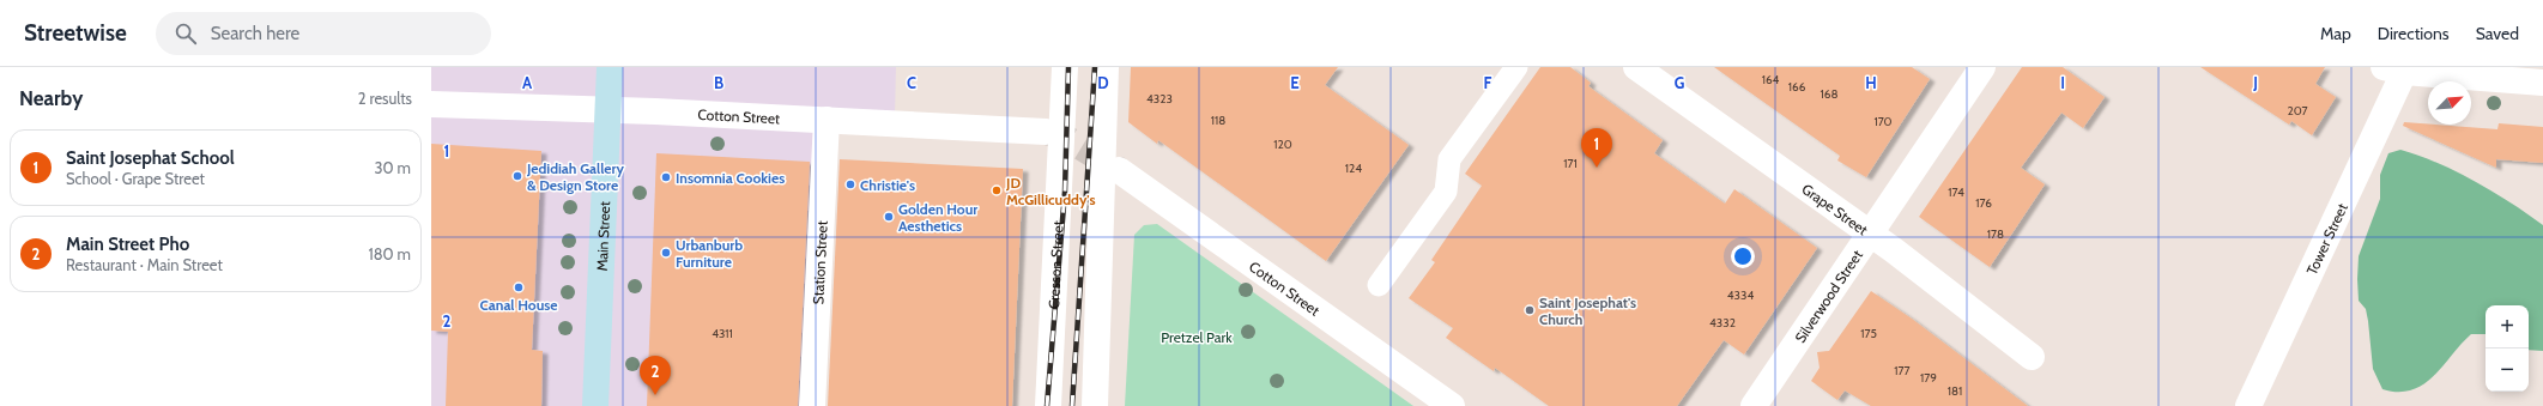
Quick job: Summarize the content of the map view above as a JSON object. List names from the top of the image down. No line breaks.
{"streets":{"street":["Cotton Street","Grape Street","Main Street","Tower Street","Station Street","Cresson Street","Silverwood Street"]},"crossings":[["Cotton Street","Main Street"],["Cotton Street","Station Street"],["Grape Street","Silverwood Street"]],"parks":["Pretzel Park"],"places":["Jedidiah Gallery & Design Store","Insomnia Cookies","Christie's","JD McGillicuddy's","Golden Hour Aesthetics","Urbanburb Furniture","Canal House","Saint Josephat's Church"],"house_numbers":["164","166","168","4323","207","118","170","120","171","124","174","176","178","4334","4332","4311","175","177","179","181"],"north":"top right","page":{"header":"Streetwise","search":"Search here","nav":["Map","Directions","Saved"],"heading":["Nearby","2 results"],"pins":["1","2"],"list":[{"mark":"1","name":"Saint Josephat School","note":"School · Grape Street","value":"30 m"},{"mark":"2","name":"Main Street Pho","note":"Restaurant · Main Street","value":"180 m"}],"map_buttons":["+","−"]},"grid":{"columns":["A","B","C","D","E","F","G","H","I","J"],"rows":["1","2"]}}
